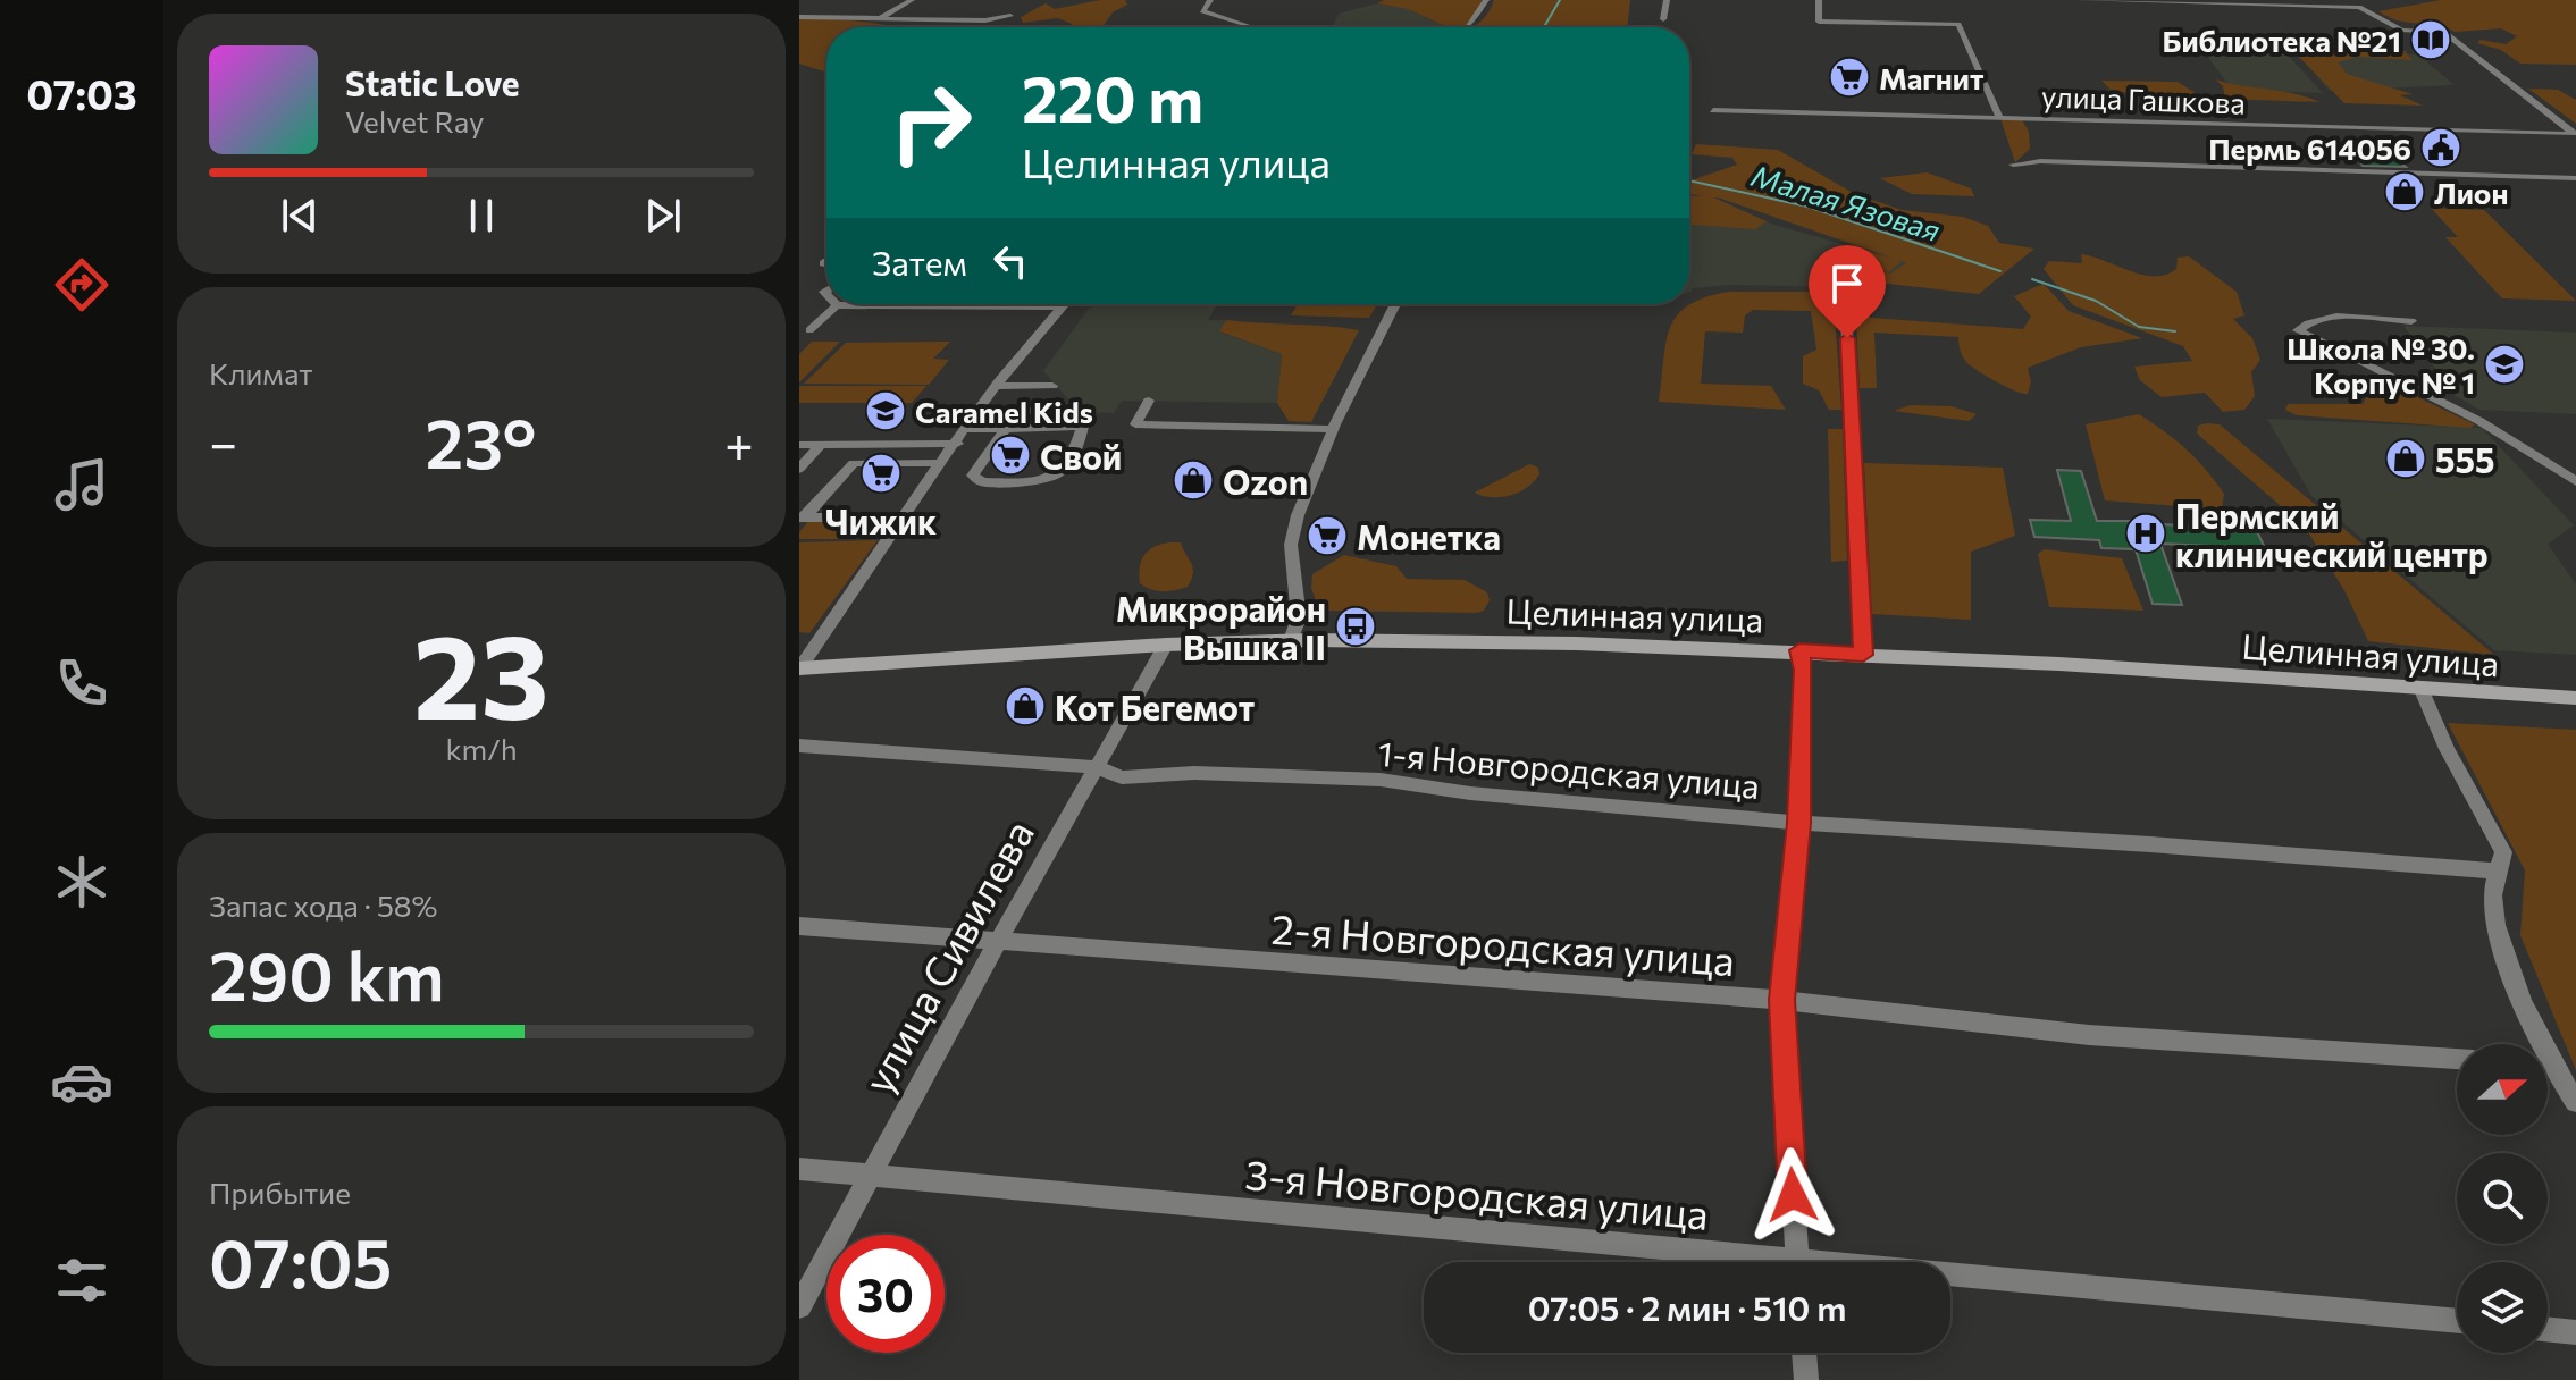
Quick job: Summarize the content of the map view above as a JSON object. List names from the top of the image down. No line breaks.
{"streets":{"main road":["Целинная улица"],"street":["улица Гашкова","1-я Новгородская улица","2-я Новгородская улица","улица Сивилева","3-я Новгородская улица"]},"crossings":[["Целинная улица","улица Сивилева"],["1-я Новгородская улица","улица Сивилева"],["2-я Новгородская улица","улица Сивилева"],["улица Сивилева","3-я Новгородская улица"]],"water":["Малая Язовая"],"places":{"library":["Библиотека №21"],"supermarket":["Магнит","Свой","Чижик","Монетка"],"public building":["Пермь 614056"],"shop":["Лион","555","Ozon","Кот Бегемот"],"school or university":["Школа № 30. Корпус № 1","Caramel Kids"],"hospital":["Пермский клинический центр"],"bus stop":["Микрорайон Вышка II"]},"north":"right","page":{"tabs":"07:03","turn":["220 m","Целинная улица"],"song":["Static Love","Velvet Ray"],"then":"Затем","tile":["Климат",["23","km/h"],["Запас хода · 58%","290 km"],["Прибытие","07:05"]],"heat":["−","23°","+"],"limit":"30","trip":"07:05 · 2 мин · 510 m"}}
